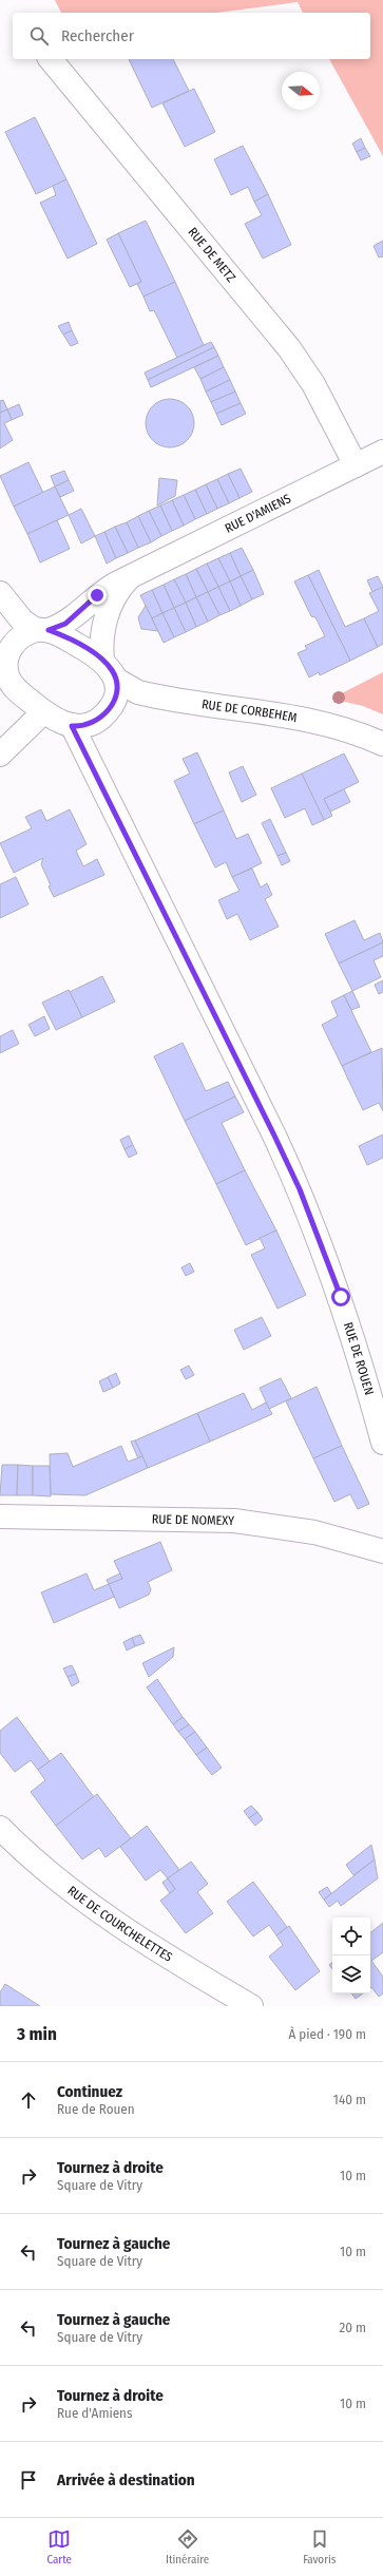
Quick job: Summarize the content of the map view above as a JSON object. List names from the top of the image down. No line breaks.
{"streets":{"street":["RUE DE METZ","RUE D'AMIENS","RUE DE CORBEHEM","RUE DE ROUEN","RUE DE NOMEXY","RUE DE COURCHELETTES"]},"crossings":[["RUE DE METZ","RUE D'AMIENS"],["RUE D'AMIENS","RUE DE CORBEHEM"],["RUE D'AMIENS","RUE DE ROUEN"],["RUE DE CORBEHEM","RUE DE ROUEN"]],"north":"right","page":{"search":"Rechercher","heading":["3 min","À pied · 190 m"],"list":[["Continuez","Rue de Rouen","140 m"],["Tournez à droite","Square de Vitry","10 m"],["Tournez à gauche","Square de Vitry","10 m"],["Tournez à gauche","Square de Vitry","20 m"],["Tournez à droite","Rue d'Amiens","10 m"],"Arrivée à destination"],"nav":["Carte","Itinéraire","Favoris"]}}
